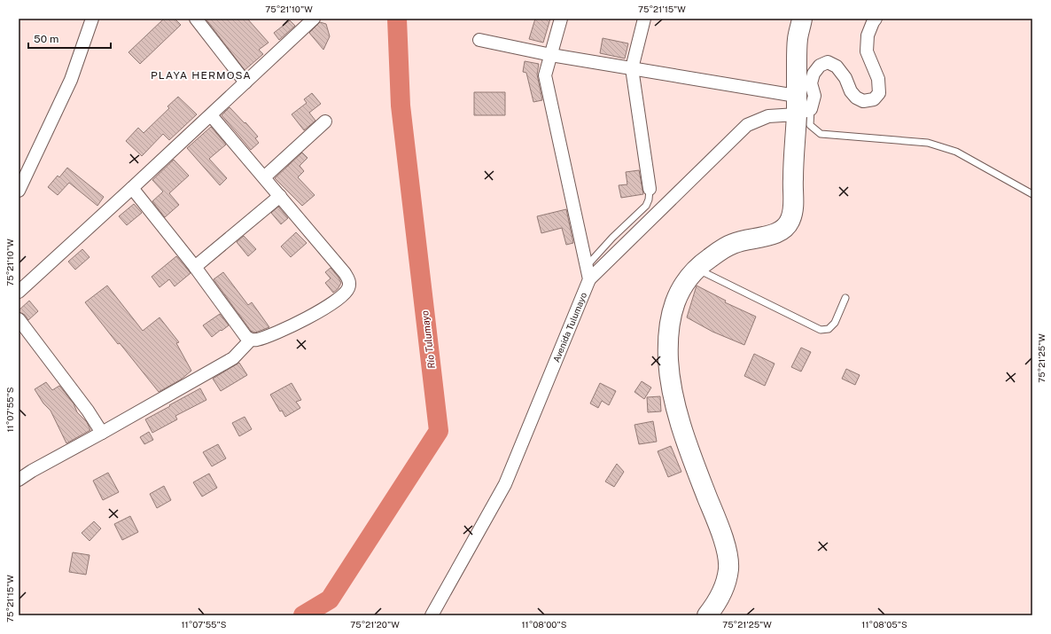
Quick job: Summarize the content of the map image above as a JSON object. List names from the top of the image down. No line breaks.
{"streets":{"street":["Avenida Tulumayo"]},"districts":["PLAYA HERMOSA"],"water":["Río Tulumayo"],"scale_bar":"50 m","coordinates":["75°21'10\"W","75°21'15\"W","75°21'25\"W","11°07'55\"S","75°21'20\"W","11°08'00\"S","11°08'05\"S"]}
